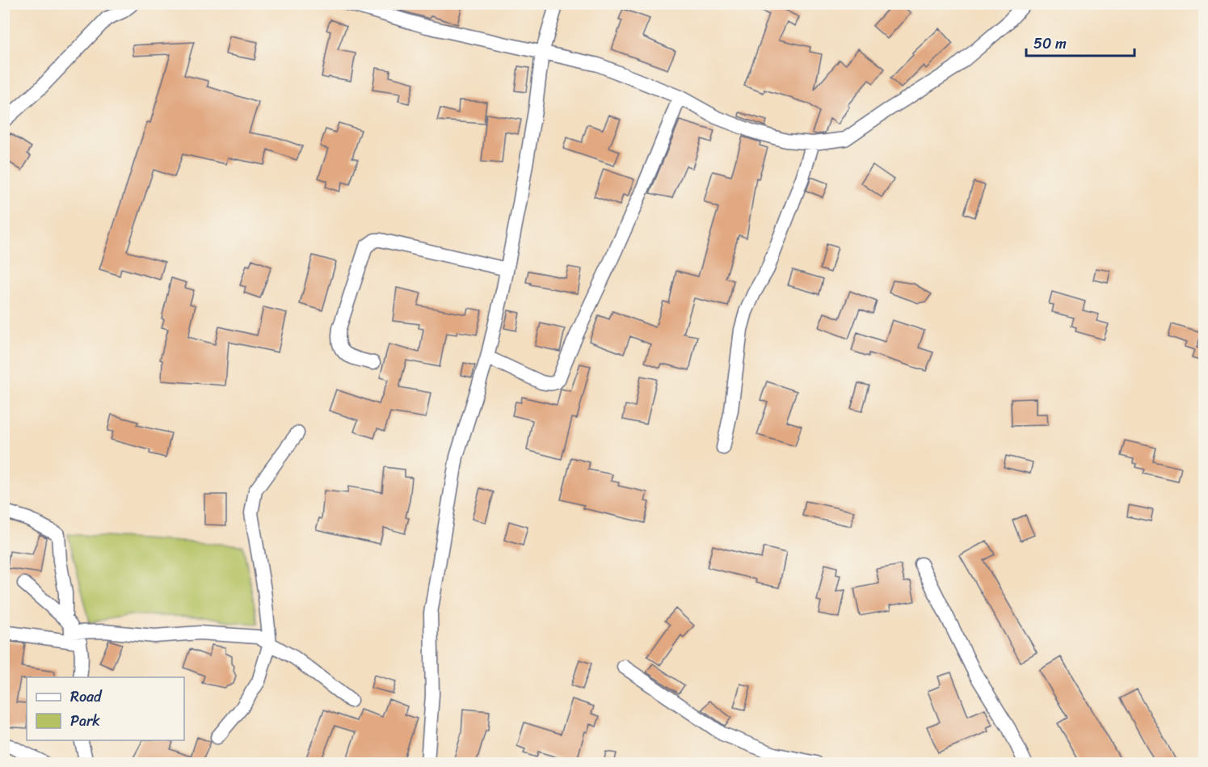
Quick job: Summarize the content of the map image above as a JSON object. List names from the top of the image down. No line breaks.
{"legend":["Road","Park"],"scale_bar":"50 m"}
